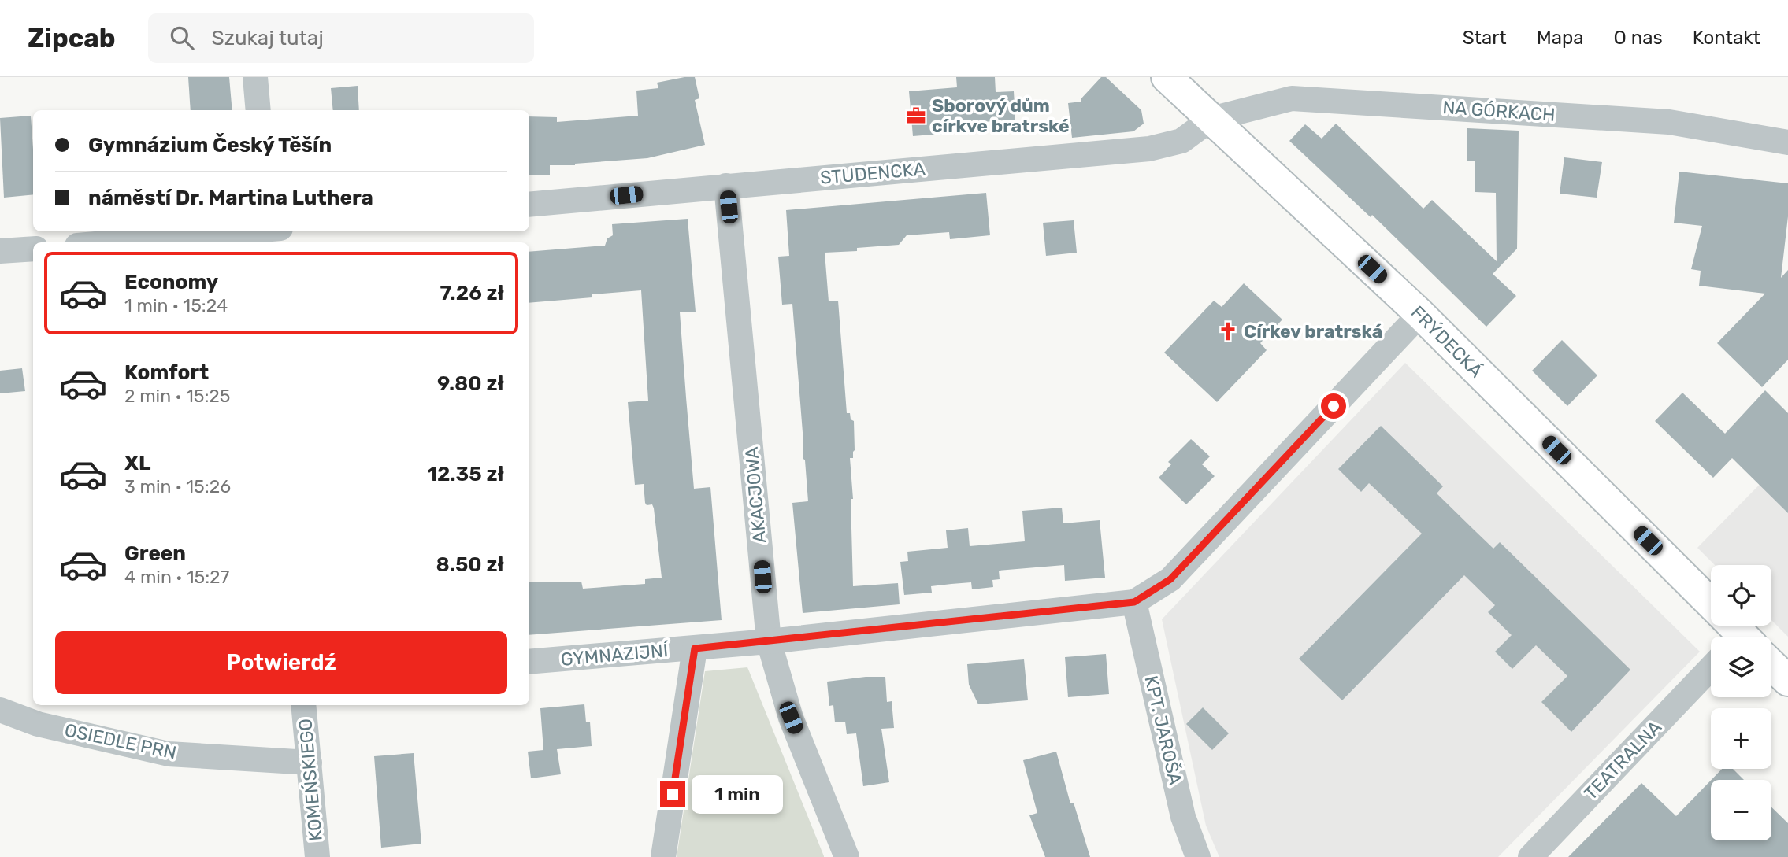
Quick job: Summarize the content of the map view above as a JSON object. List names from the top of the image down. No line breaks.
{"streets":{"main road":["FRÝDECKÁ"],"street":["NA GÓRKACH","STUDENCKA","AKACJOWA","GYMNAZIJNÍ","KPT. JAROŠA","OSIEDLE PRN","TEATRALNA","KOMEŃSKIEGO"]},"crossings":[["NA GÓRKACH","STUDENCKA"],["NA GÓRKACH","FRÝDECKÁ"],["STUDENCKA","FRÝDECKÁ"],["STUDENCKA","AKACJOWA"],["AKACJOWA","GYMNAZIJNÍ"],["GYMNAZIJNÍ","KPT. JAROŠA"],["OSIEDLE PRN","KOMEŃSKIEGO"]],"places":{"office":["Sborový dům církve bratrské"],"church":["Církev bratrská"]},"page":{"header":"Zipcab","search":"Szukaj tutaj","nav":["Start","Mapa","O nas","Kontakt"],"banner":["Gymnázium Český Těšín","náměstí Dr. Martina Luthera"],"list":[{"name":"Economy","note":"1 min · 15:24","value":"7.26 zł"},{"name":"Komfort","note":"2 min · 15:25","value":"9.80 zł"},{"name":"XL","note":"3 min · 15:26","value":"12.35 zł"},{"name":"Green","note":"4 min · 15:27","value":"8.50 zł"}],"map_buttons":["+","−"],"buttons":"Potwierdź","bubble":"1 min"}}
